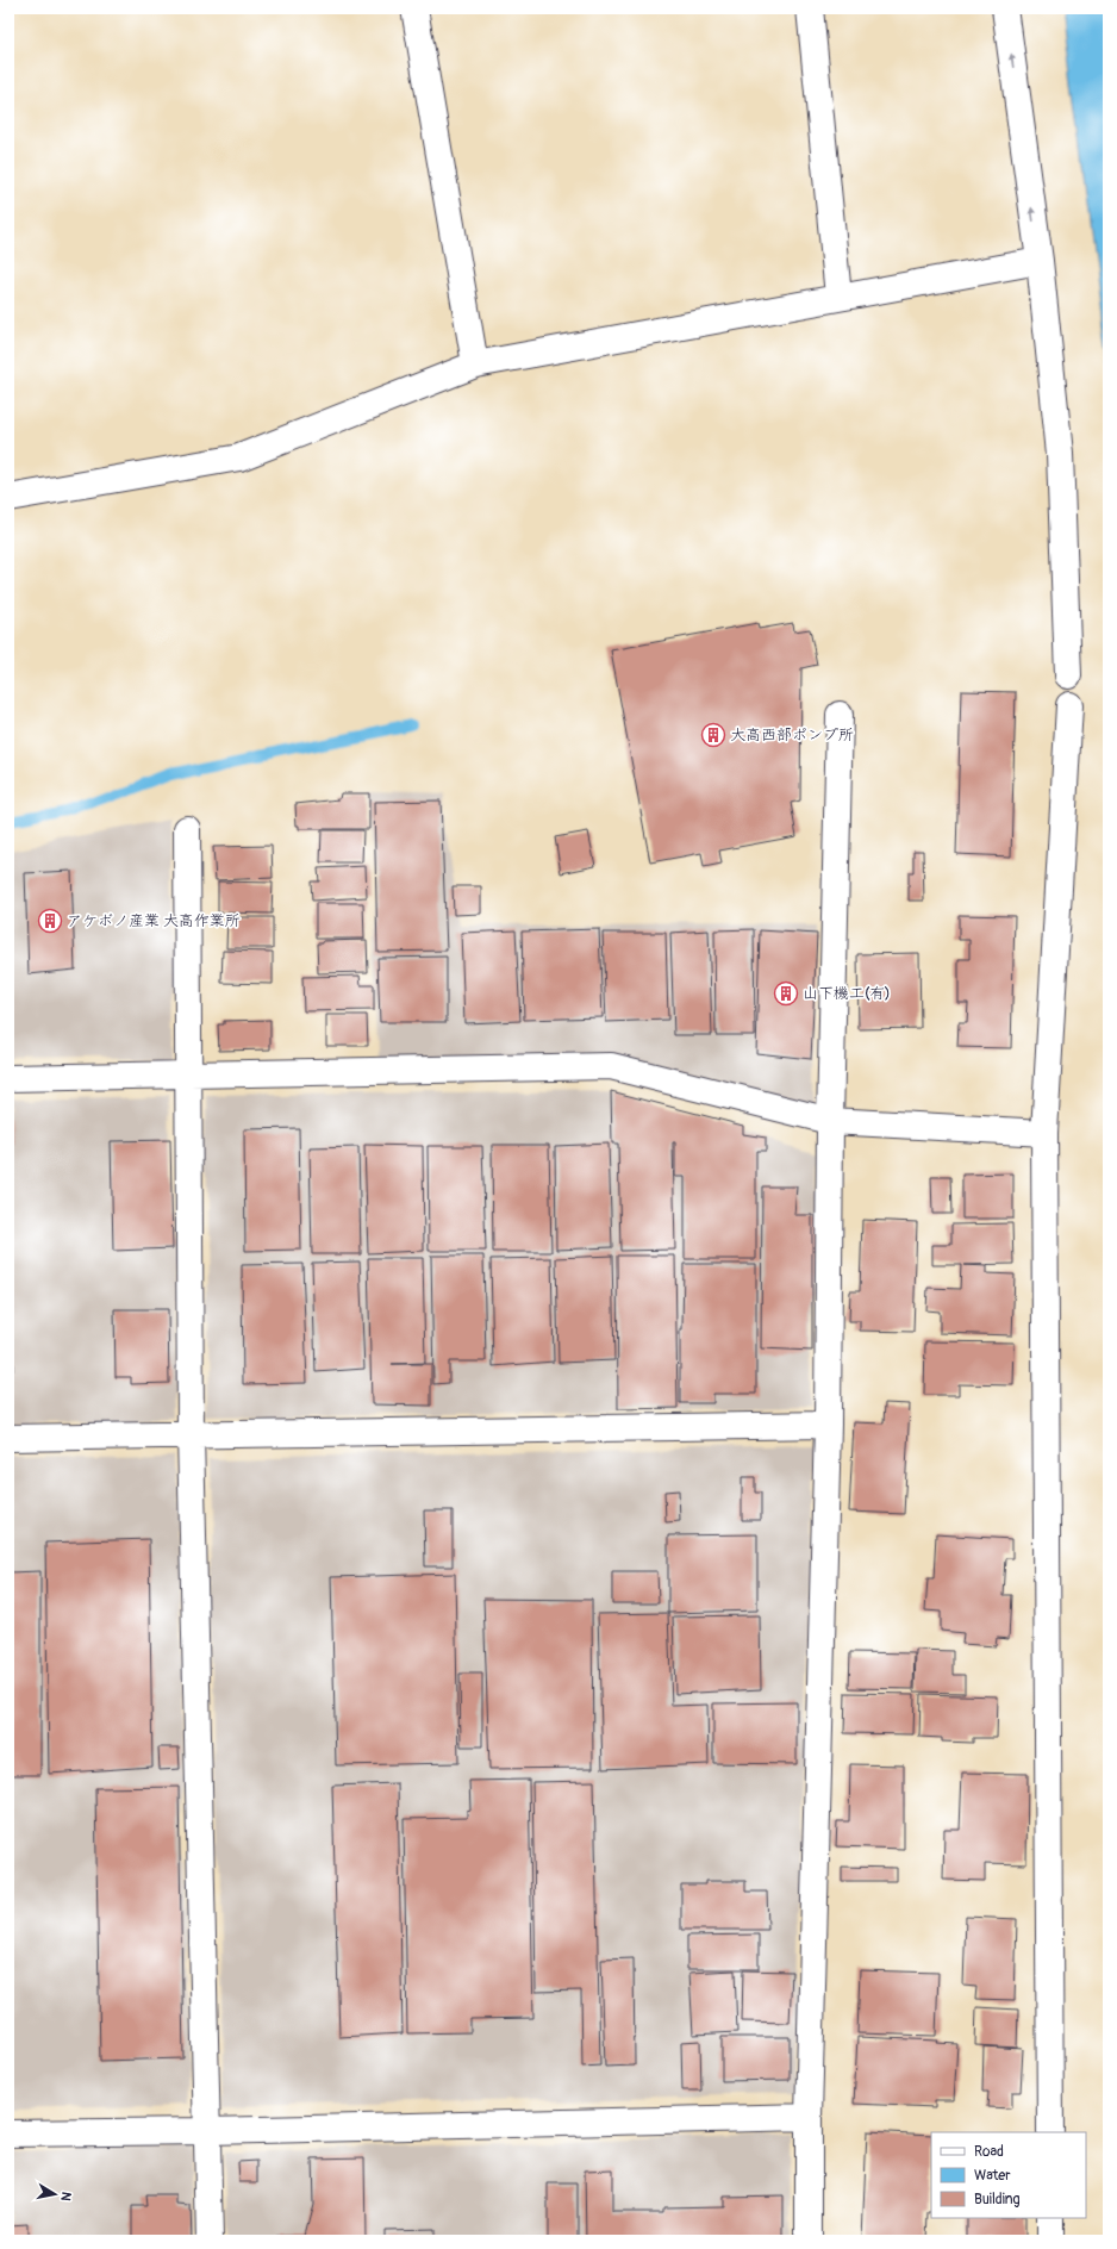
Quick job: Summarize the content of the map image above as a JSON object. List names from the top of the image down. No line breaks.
{"places":{"building":["大高西部ポンプ所","アケボノ産業 大高作業所","山下機工(有)"]},"legend":["Road","Water","Building"],"north":"right"}
